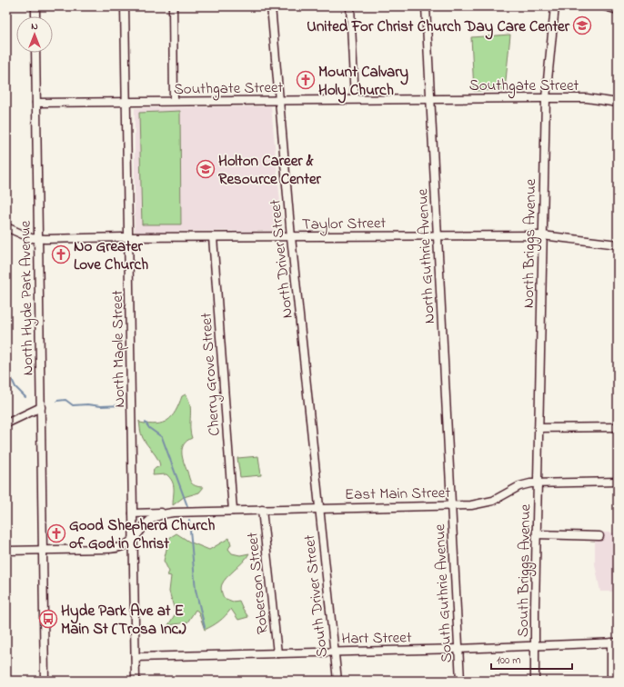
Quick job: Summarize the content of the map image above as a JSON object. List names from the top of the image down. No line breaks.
{"streets":{"street":["Southgate Street","Taylor Street","North Briggs Avenue","North Guthrie Avenue","North Driver Street","North Hyde Park Avenue","North Maple Street","Cherry Grove Street","East Main Street","South Briggs Avenue","Roberson Street","South Guthrie Avenue","South Driver Street","Hart Street"]},"crossings":[["Southgate Street","North Briggs Avenue"],["Southgate Street","North Guthrie Avenue"],["Southgate Street","North Driver Street"],["Southgate Street","North Hyde Park Avenue"],["Southgate Street","North Maple Street"],["Taylor Street","North Briggs Avenue"],["Taylor Street","North Guthrie Avenue"],["Taylor Street","North Driver Street"],["Taylor Street","North Hyde Park Avenue"],["Taylor Street","North Maple Street"],["Taylor Street","Cherry Grove Street"],["North Briggs Avenue","East Main Street"],["North Briggs Avenue","South Briggs Avenue"],["North Guthrie Avenue","East Main Street"],["North Guthrie Avenue","South Guthrie Avenue"],["North Driver Street","East Main Street"],["North Driver Street","South Driver Street"],["North Hyde Park Avenue","East Main Street"],["North Maple Street","East Main Street"],["North Maple Street","Hart Street"],["Cherry Grove Street","East Main Street"],["East Main Street","South Briggs Avenue"],["East Main Street","Roberson Street"],["East Main Street","South Guthrie Avenue"],["East Main Street","South Driver Street"],["South Briggs Avenue","Hart Street"],["Roberson Street","Hart Street"],["South Guthrie Avenue","Hart Street"],["South Driver Street","Hart Street"]],"places":{"school or university":["United For Christ Church Day Care Center","Holton Career & Resource Center"],"church":["Mount Calvary Holy Church","No Greater Love Church","Good Shepherd Church of God in Christ"],"bus stop":["Hyde Park Ave at E Main St (Trosa Inc.)"]},"scale_bar":"100 m","north":"top"}
